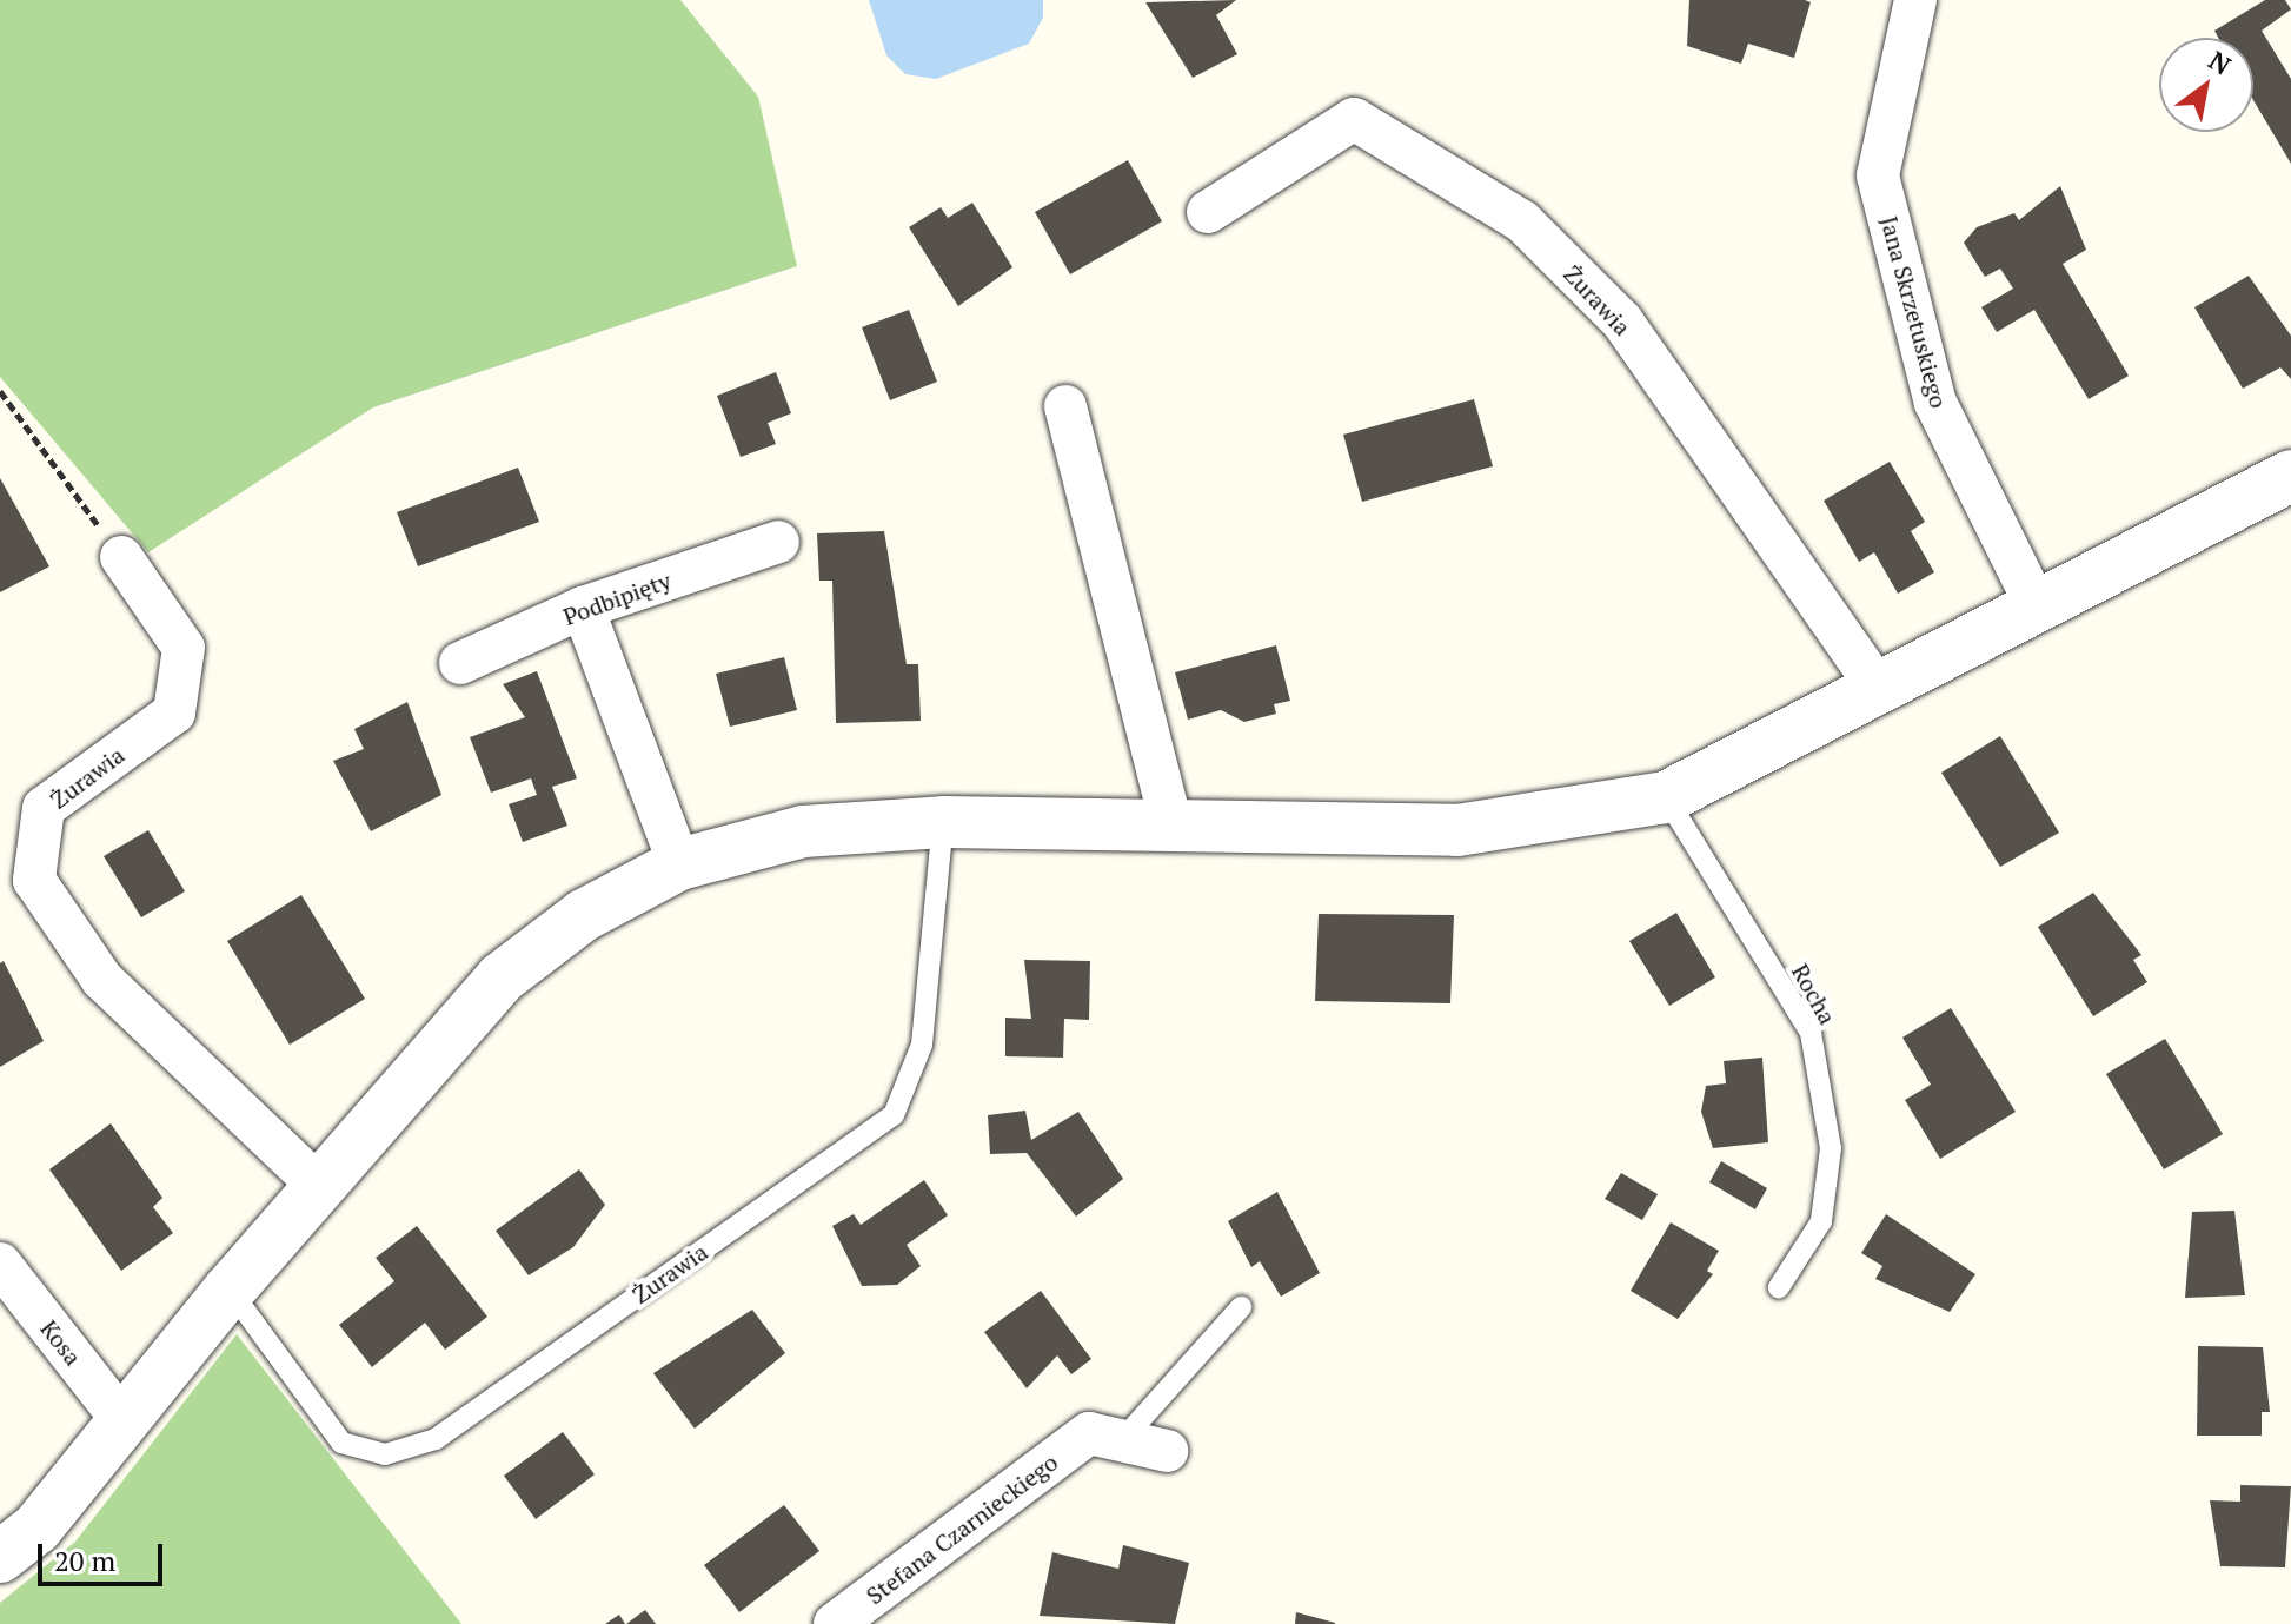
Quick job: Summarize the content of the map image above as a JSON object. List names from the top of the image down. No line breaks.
{"streets":{"street":["Żurawia","Jana Skrzetuskiego","Podbipięty","Kosa","Stefana Czarnieckiego"],"lane":["Rocha"]},"scale_bar":"20 m","north":"top right"}
